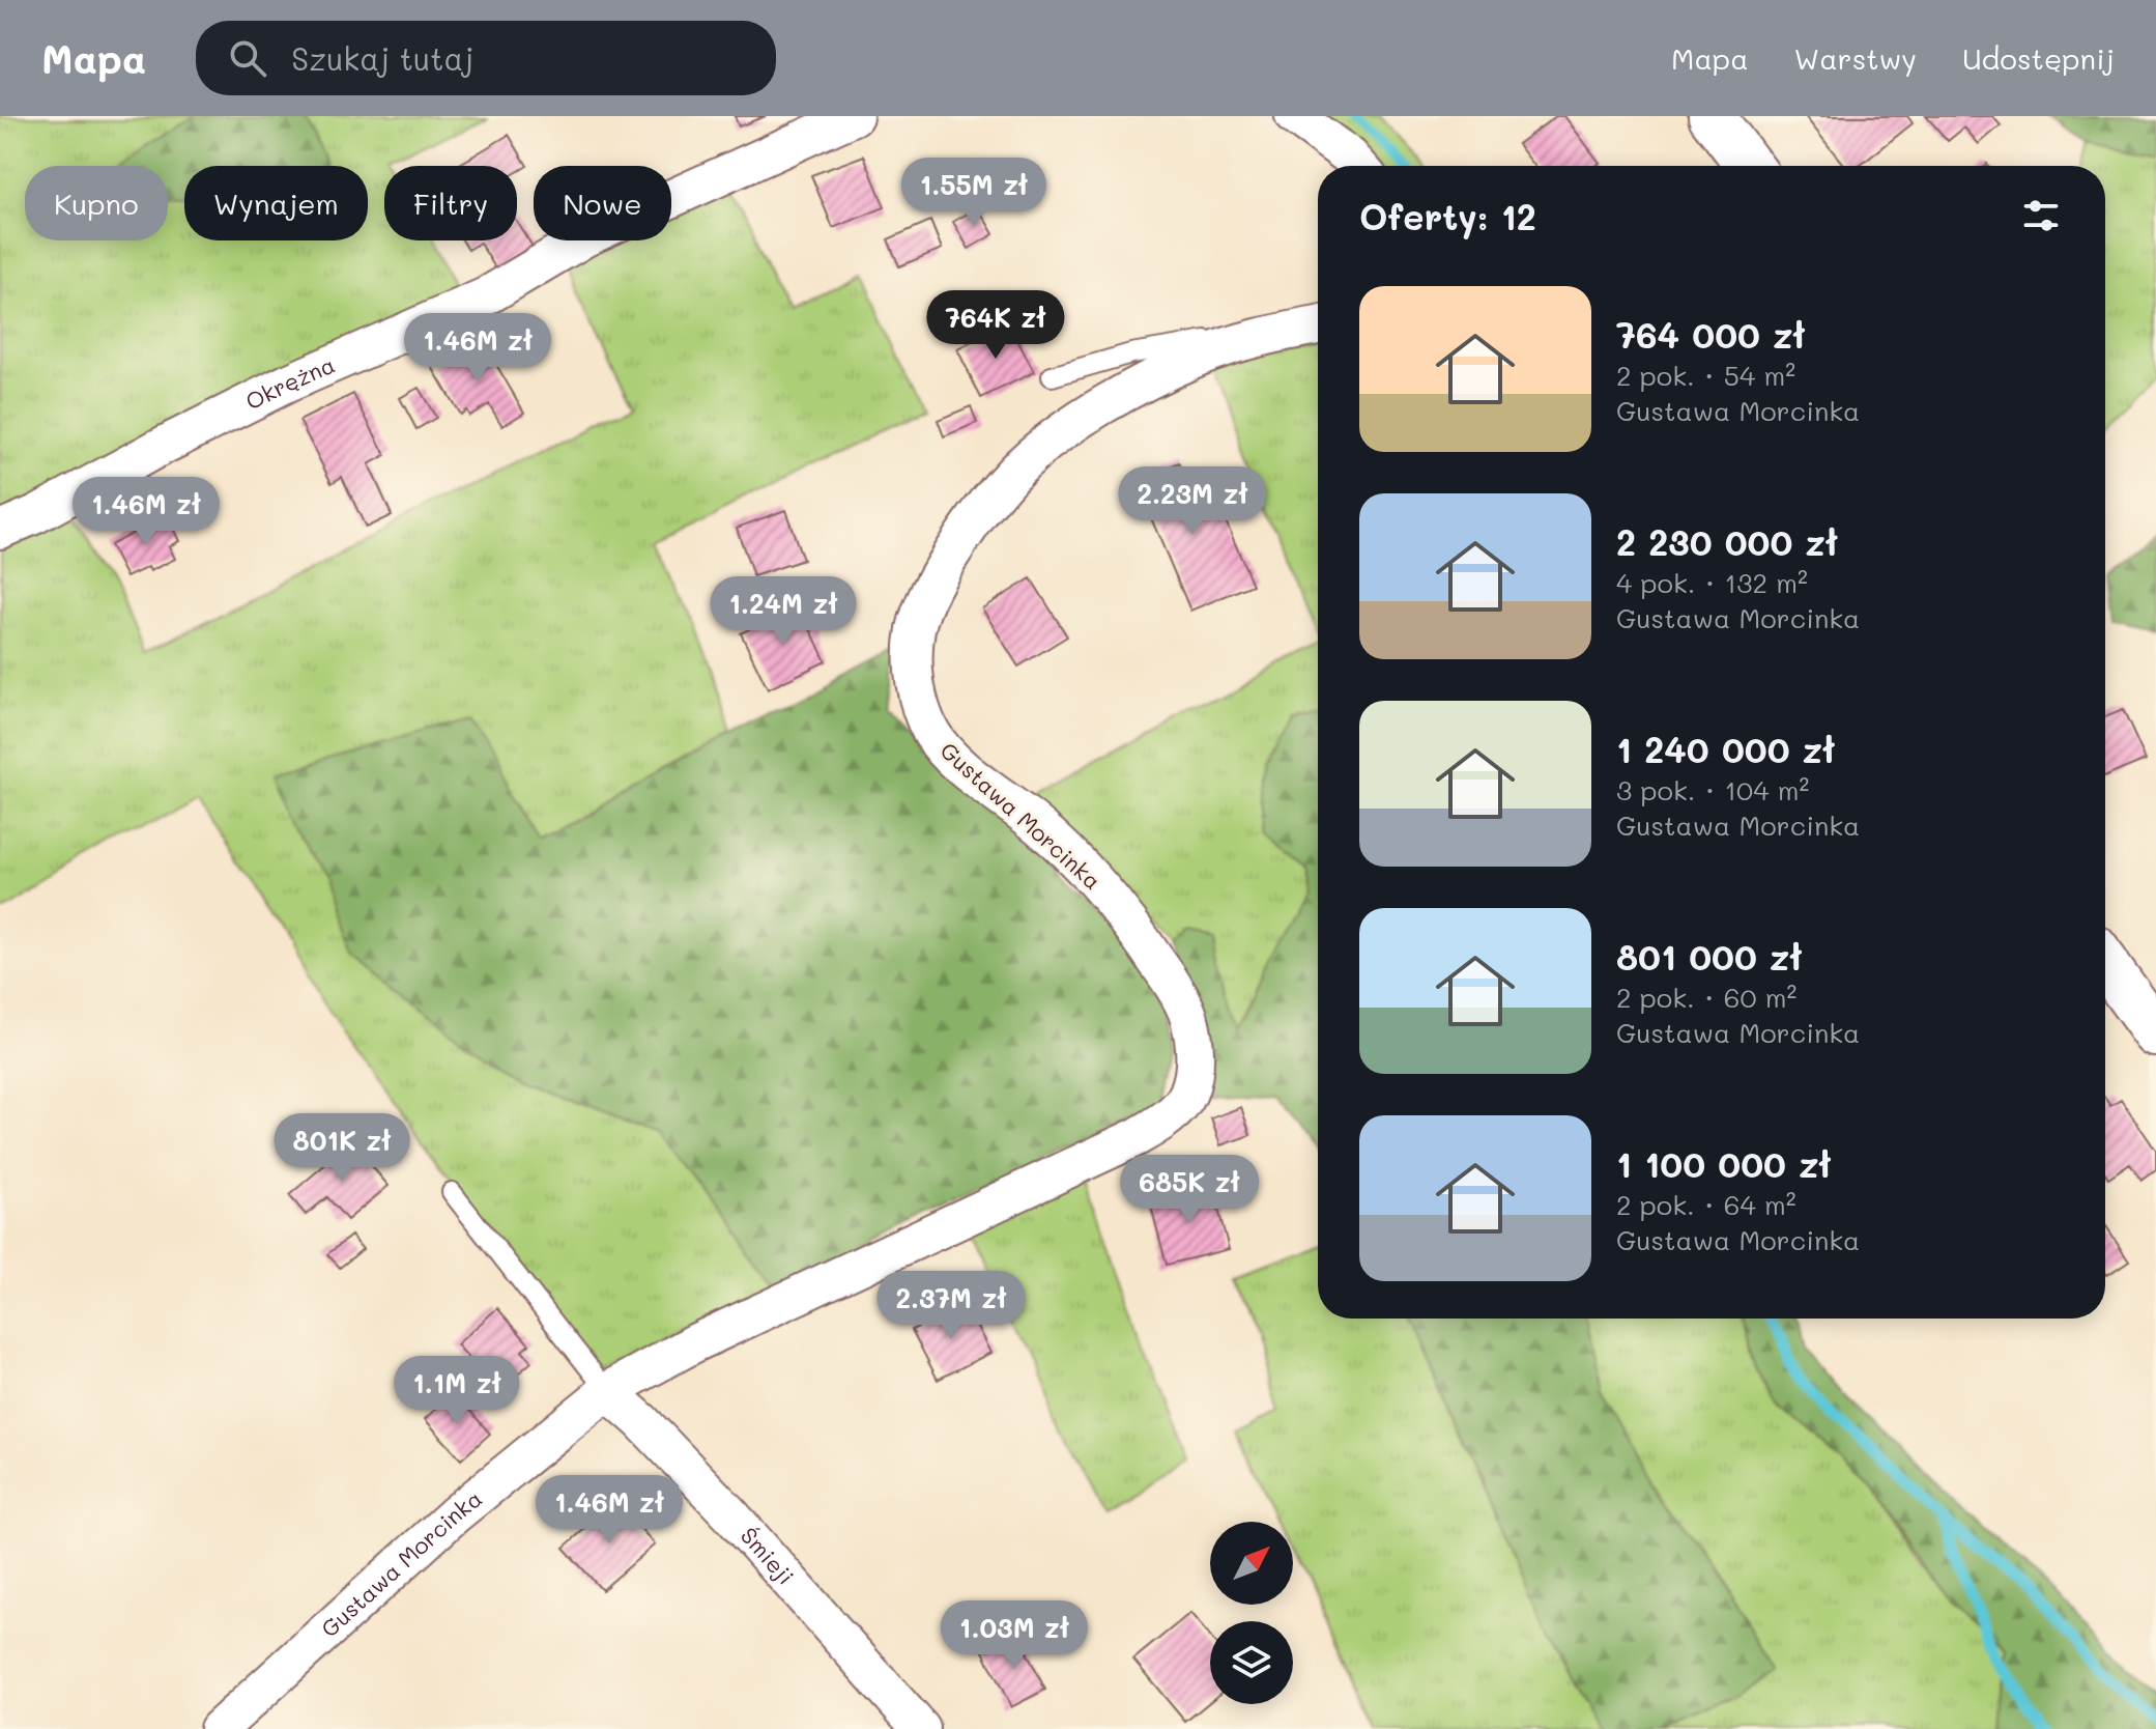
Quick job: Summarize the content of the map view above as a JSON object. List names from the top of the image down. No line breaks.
{"streets":{"street":["Okrężna","Gustawa Morcinka","Śmieji"]},"crossings":[["Gustawa Morcinka","Śmieji"]],"north":"top right","page":{"header":"Mapa","search":"Szukaj tutaj","nav":["Mapa","Warstwy","Udostępnij"],"price":["1.55M zł","764K zł","1.46M zł","2.23M zł","1.46M zł","1.24M zł","801K zł","685K zł","2.37M zł","1.1M zł","1.46M zł","1.03M zł"],"chip":["Kupno","Wynajem","Filtry","Nowe"],"heading":"Oferty: 12","list":[{"name":"764 000 zł","note":"2 pok. · 54 m² · Gustawa Morcinka"},{"name":"2 230 000 zł","note":"4 pok. · 132 m² · Gustawa Morcinka"},{"name":"1 240 000 zł","note":"3 pok. · 104 m² · Gustawa Morcinka"},{"name":"801 000 zł","note":"2 pok. · 60 m² · Gustawa Morcinka"},{"name":"1 100 000 zł","note":"2 pok. · 64 m² · Gustawa Morcinka"}]}}
